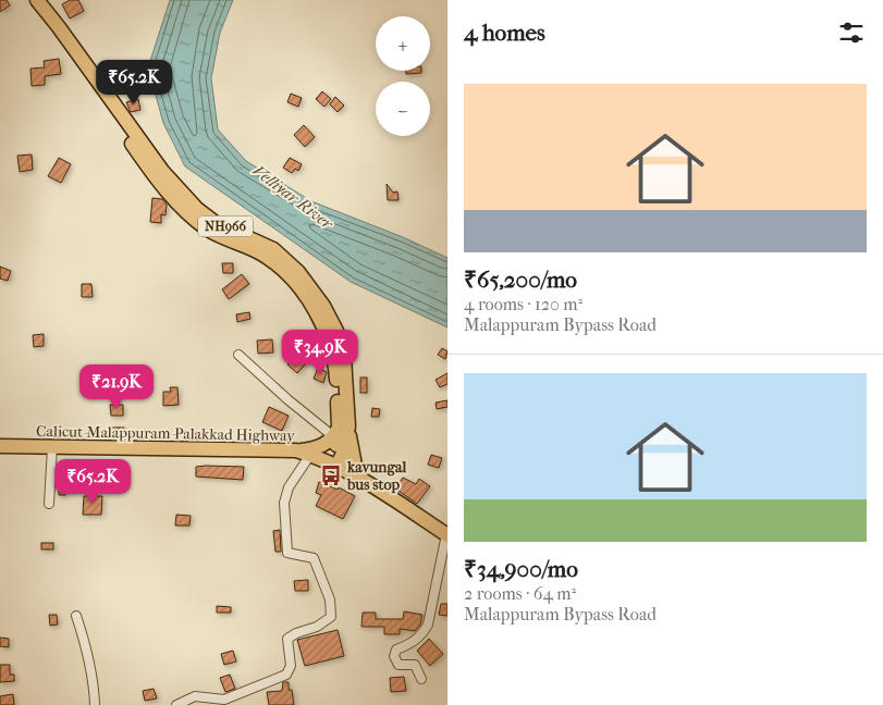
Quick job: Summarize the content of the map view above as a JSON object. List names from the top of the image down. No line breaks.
{"streets":{"highway":["NH966","Calicut-Malappuram-Palakkad Highway"]},"crossings":[["NH966","Calicut-Malappuram-Palakkad Highway"]],"water":["Velliyar River"],"places":{"bus stop":["kavungal bus stop"]},"page":{"heading":"4 homes","map_buttons":["+","−"],"price":["₹65.2K","₹34.9K","₹21.9K","₹65.2K"],"list":[{"name":"₹65,200/mo","note":"4 rooms · 120 m² · Malappuram Bypass Road"},{"name":"₹34,900/mo","note":"2 rooms · 64 m² · Malappuram Bypass Road"}]}}
